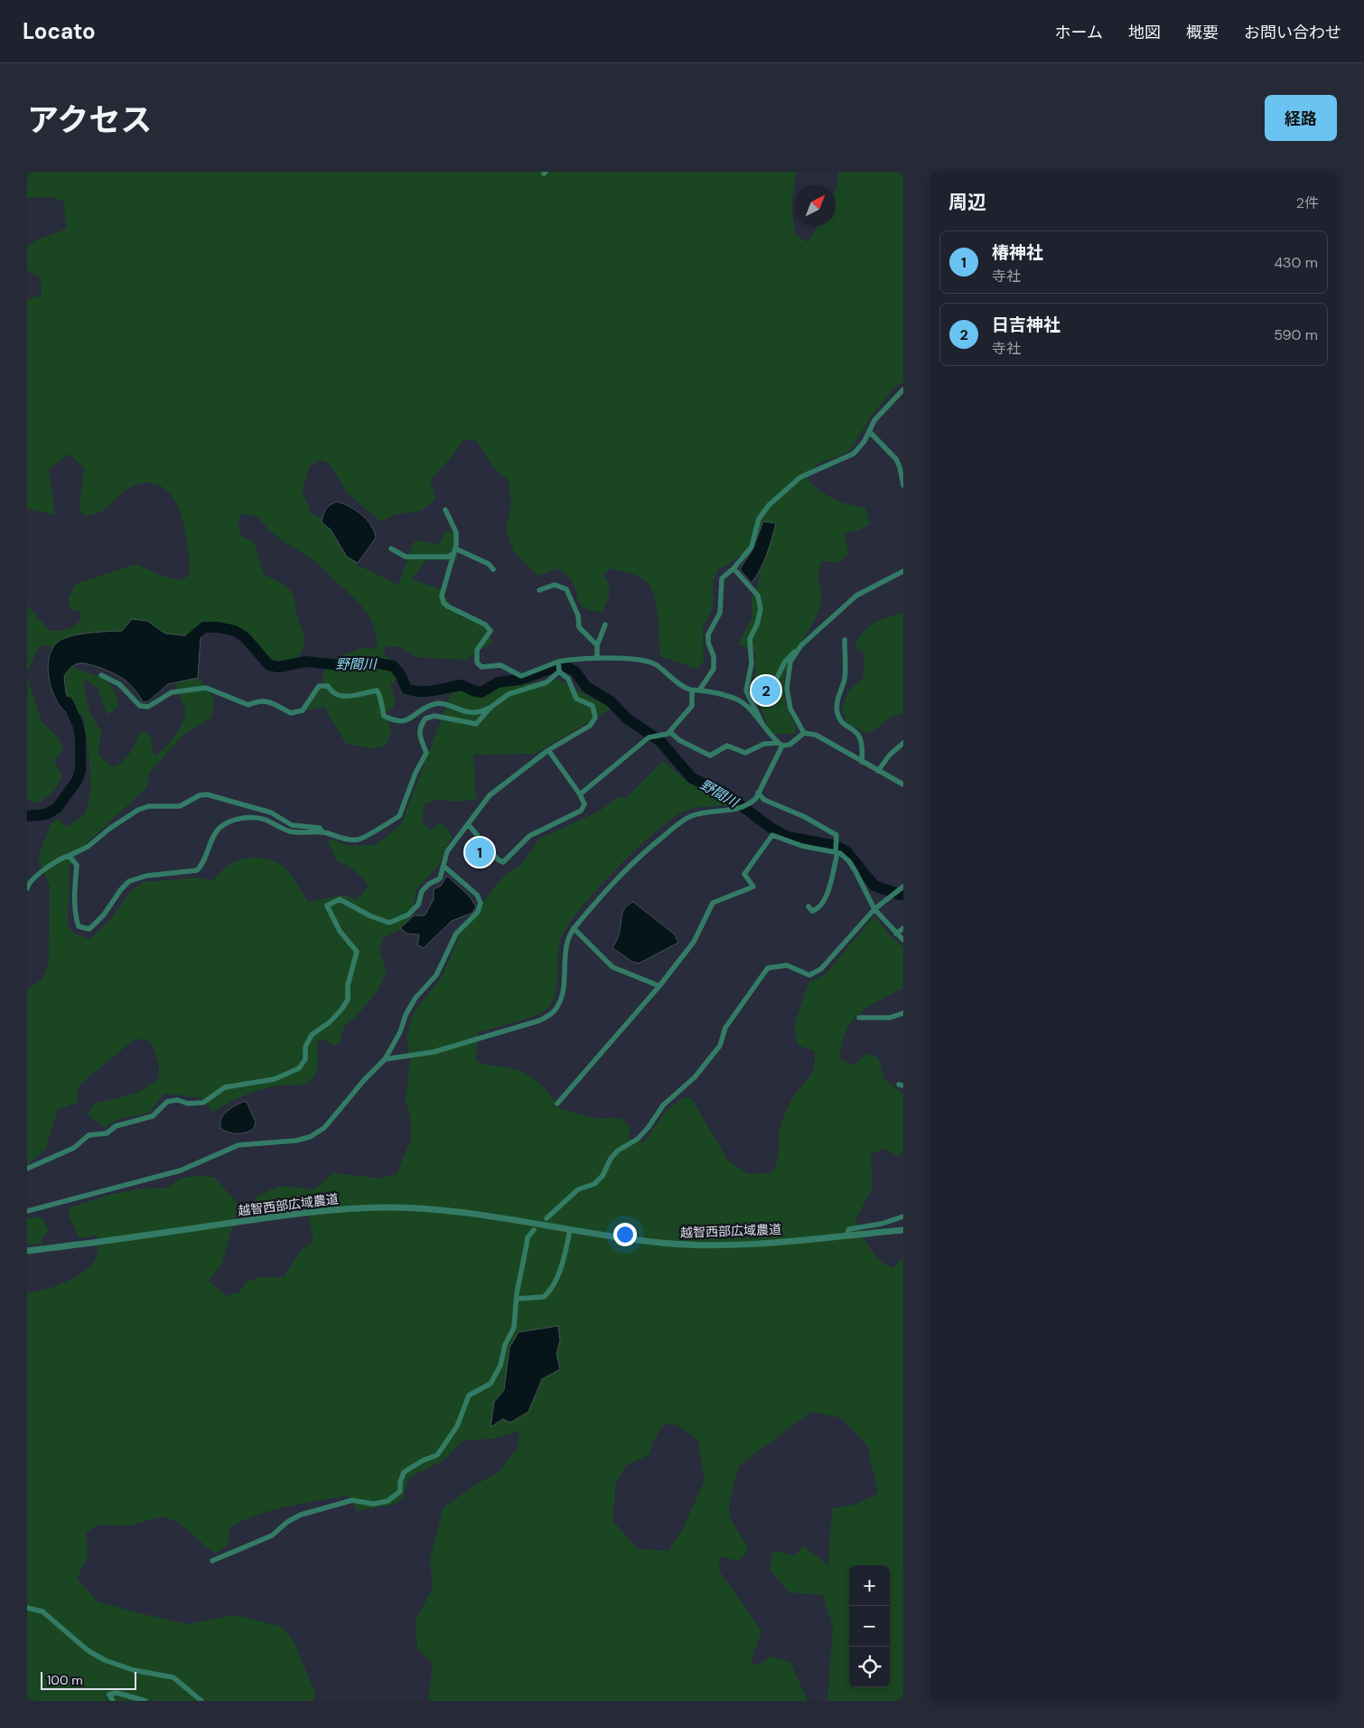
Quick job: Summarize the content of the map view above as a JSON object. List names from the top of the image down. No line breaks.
{"streets":{"street":["越智西部広域農道"]},"water":["野間川"],"scale_bar":"100 m","north":"top right","page":{"header":"Locato","nav":["ホーム","地図","概要","お問い合わせ"],"title":"アクセス","buttons":"経路","heading":["周辺","2件"],"list":[{"mark":"1","name":"椿神社","note":"寺社","value":"430 m"},{"mark":"2","name":"日吉神社","note":"寺社","value":"590 m"}],"pins":["2","1"],"map_buttons":["+","−"],"scale":"100 m"}}
